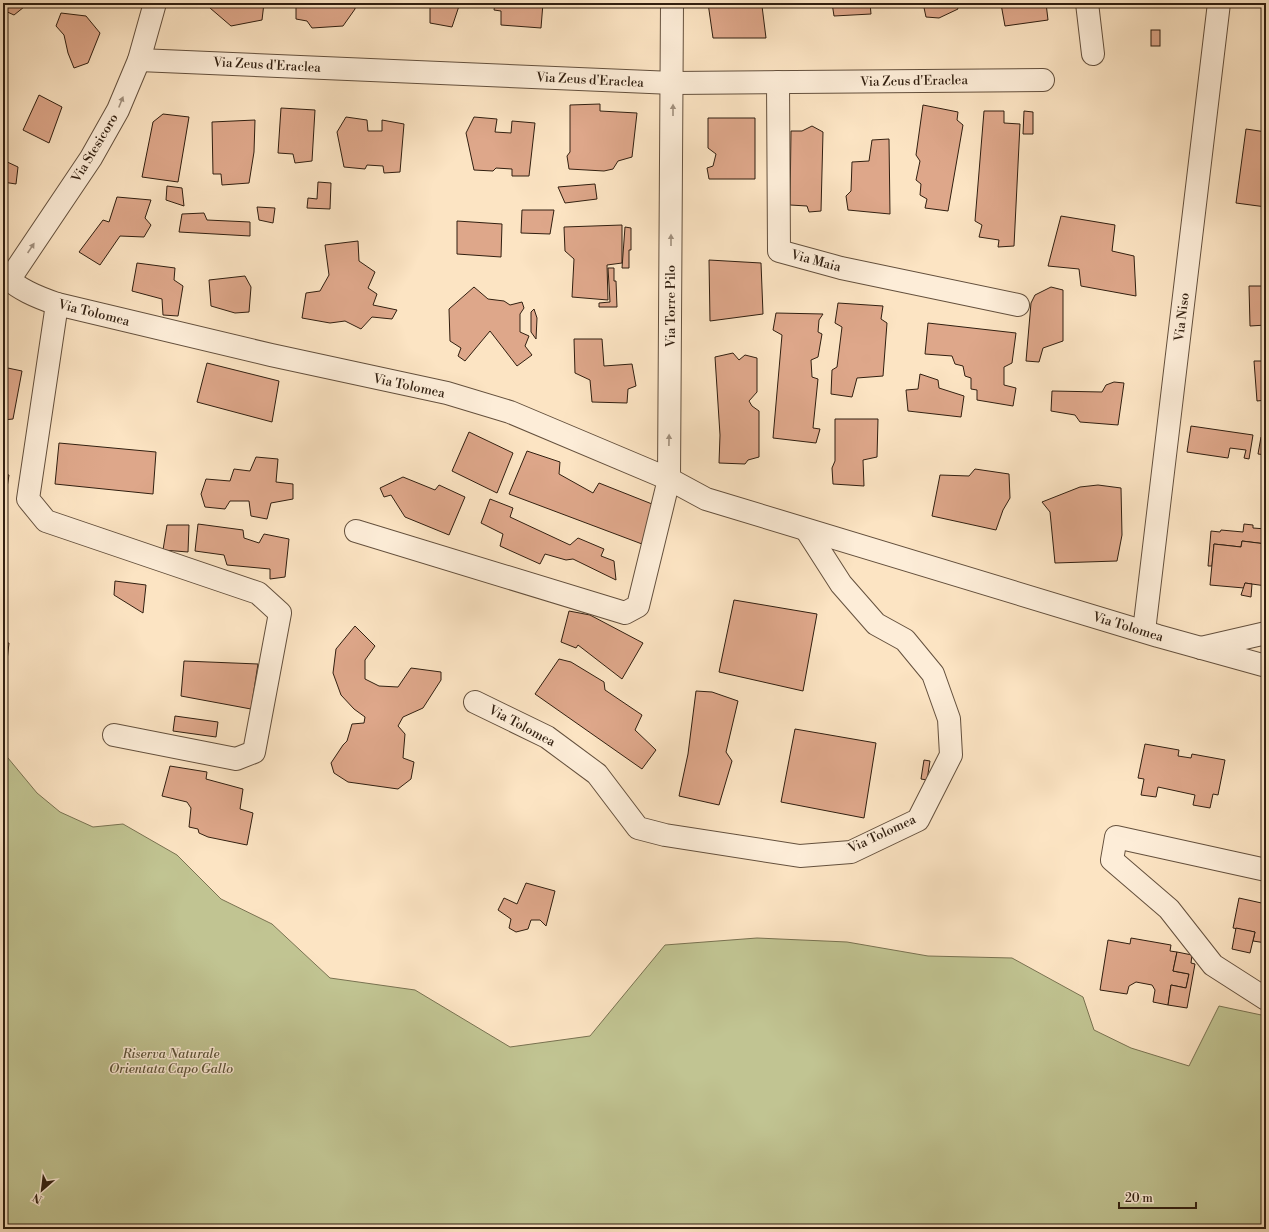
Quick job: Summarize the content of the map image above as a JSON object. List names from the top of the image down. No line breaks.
{"streets":{"street":["Via Zeus d'Eraclea","Via Stesicoro","Via Maia","Via Torre Pilo","Via Tolomea","Via Niso"]},"crossings":[["Via Zeus d'Eraclea","Via Stesicoro"],["Via Zeus d'Eraclea","Via Maia"],["Via Zeus d'Eraclea","Via Torre Pilo"],["Via Stesicoro","Via Tolomea"],["Via Torre Pilo","Via Tolomea"],["Via Tolomea","Via Niso"]],"one_way":["Via Stesicoro","Via Torre Pilo"],"parks":["Riserva Naturale Orientata Capo Gallo"],"scale_bar":"20 m","north":"bottom left"}
